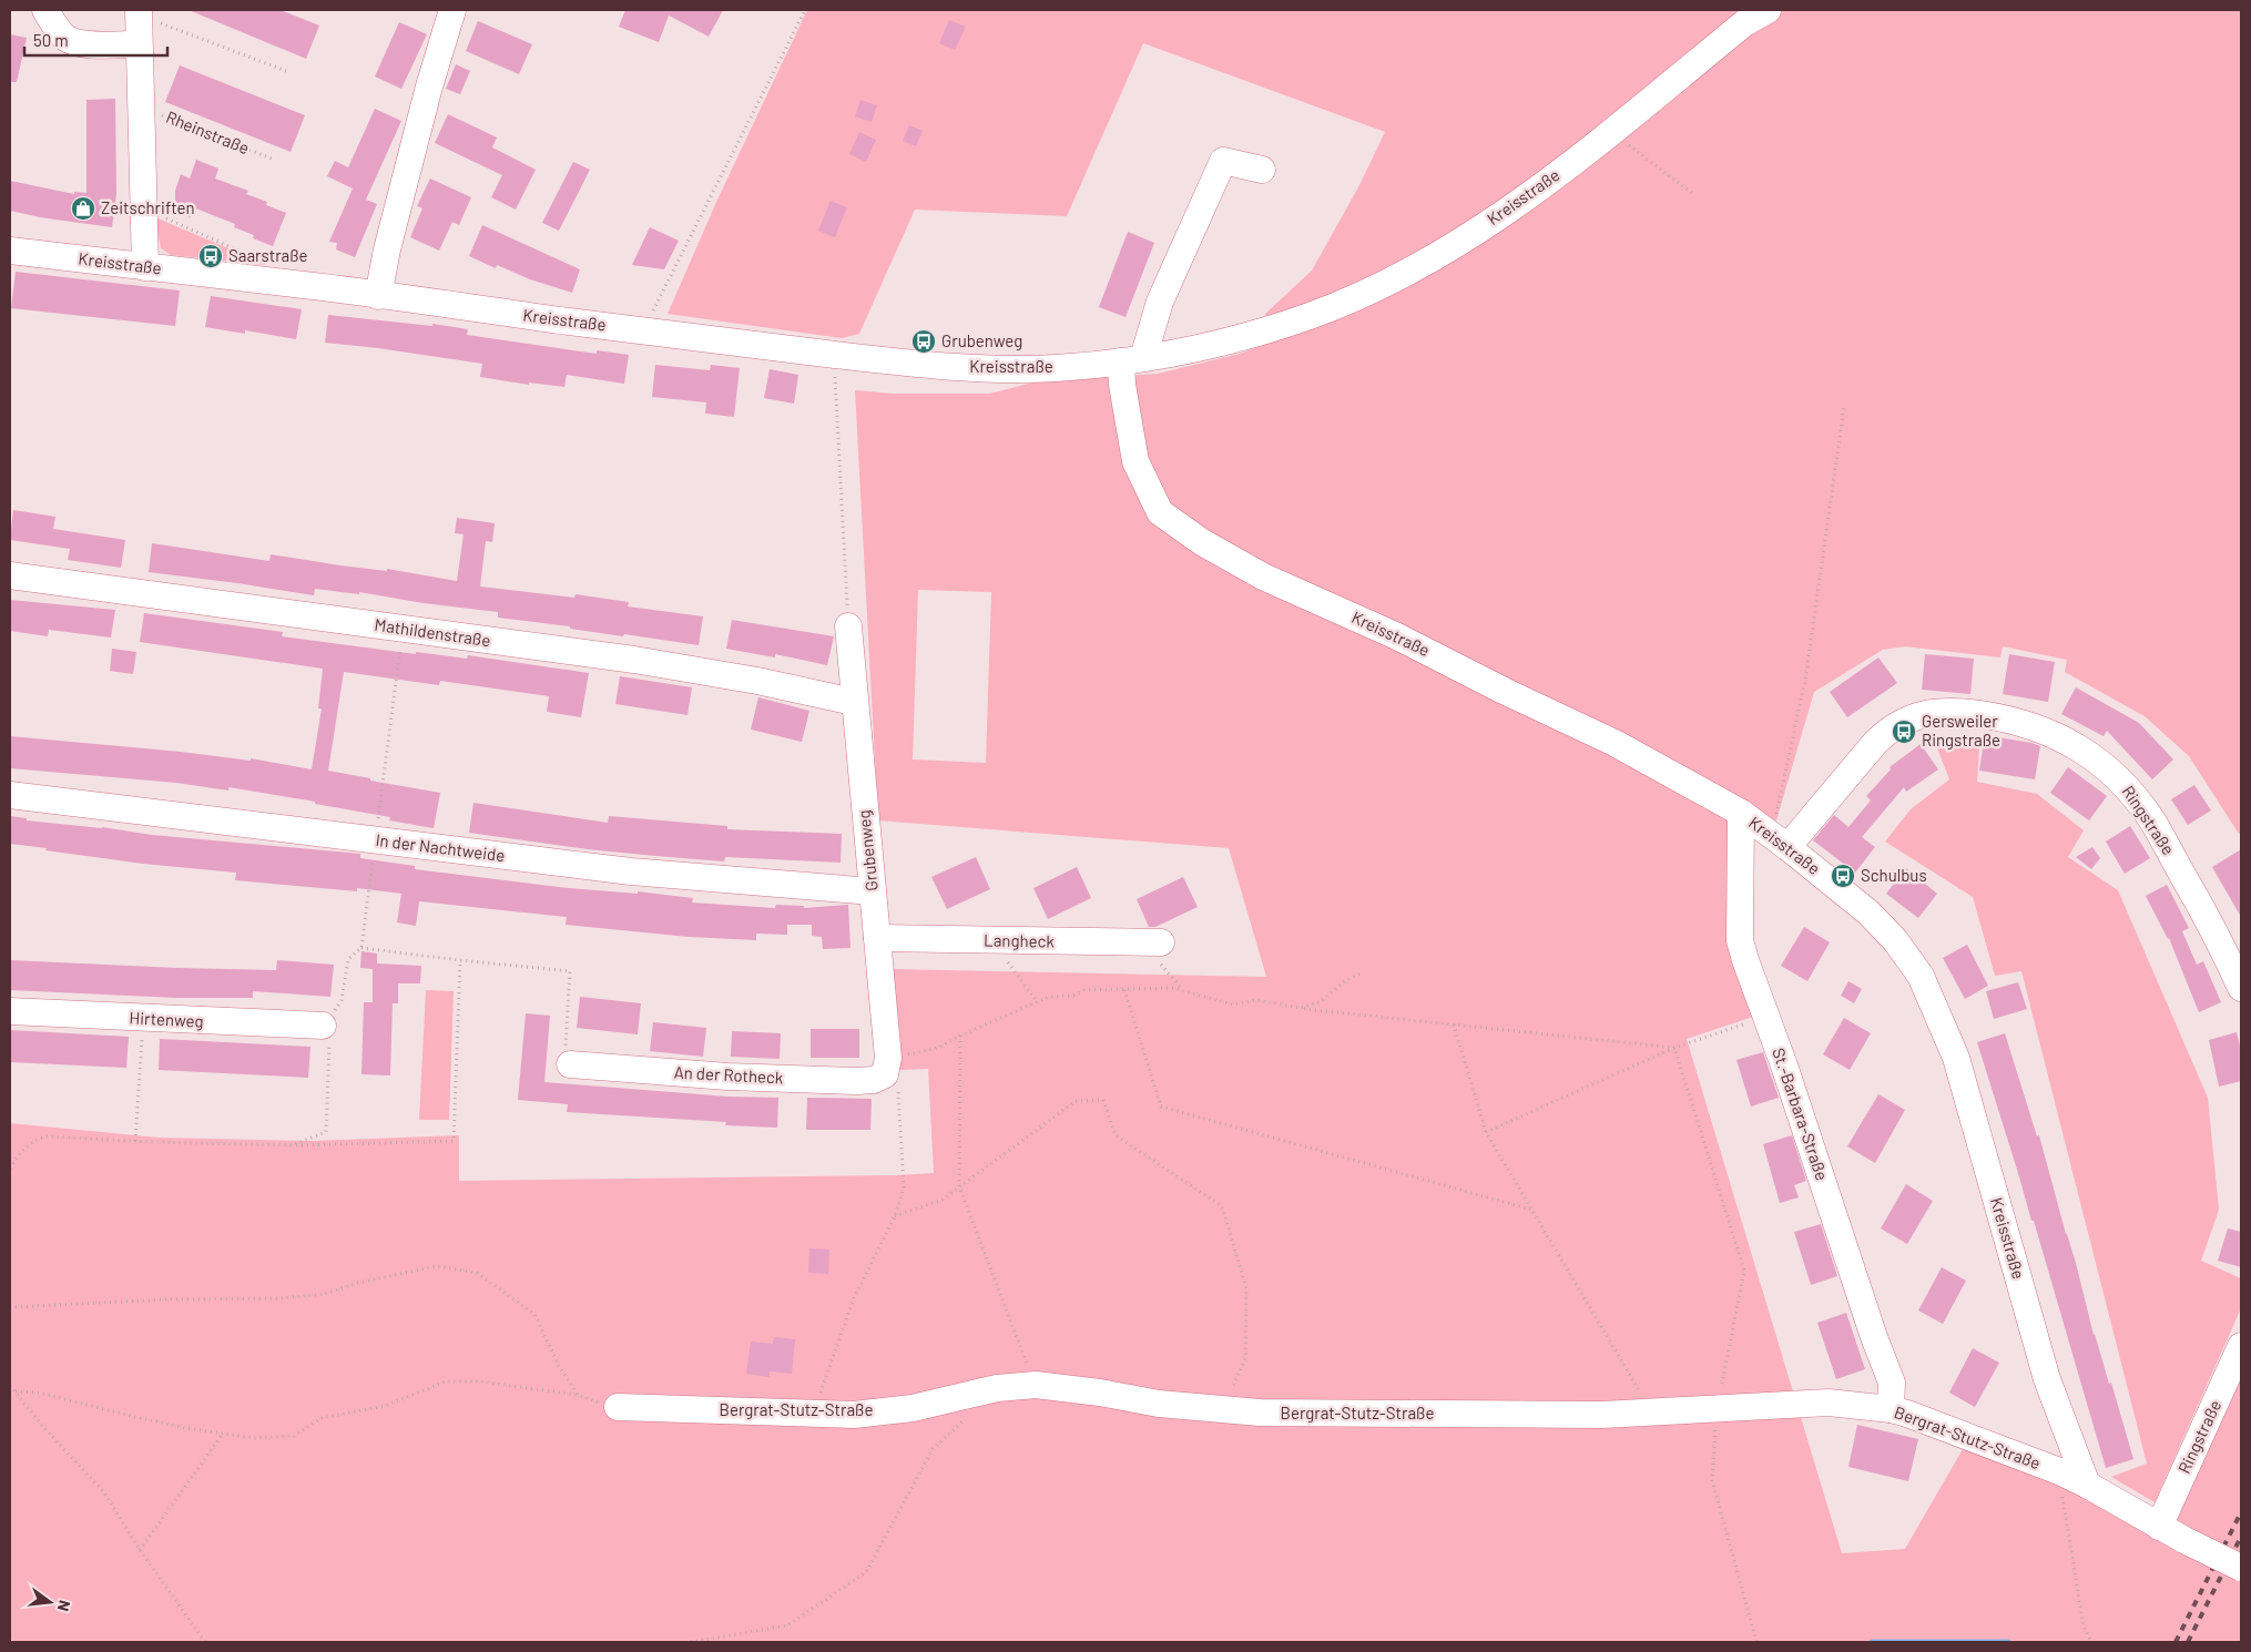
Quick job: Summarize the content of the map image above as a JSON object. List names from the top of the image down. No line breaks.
{"streets":{"street":["Rheinstraße","Kreisstraße","Mathildenstraße","Ringstraße","In der Nachtweide","Grubenweg","Langheck","Hirtenweg","An der Rotheck","St.-Barbara-Straße","Bergrat-Stutz-Straße"]},"crossings":[["Rheinstraße","Kreisstraße"],["Kreisstraße","Ringstraße"],["Kreisstraße","St.-Barbara-Straße"],["Kreisstraße","Bergrat-Stutz-Straße"],["Mathildenstraße","Grubenweg"],["In der Nachtweide","Grubenweg"],["Grubenweg","Langheck"],["Grubenweg","An der Rotheck"],["St.-Barbara-Straße","Bergrat-Stutz-Straße"]],"places":{"shop":["Zeitschriften"],"bus stop":["Saarstraße","Grubenweg","Gersweiler Ringstraße","Schulbus"]},"scale_bar":"50 m","north":"right"}
